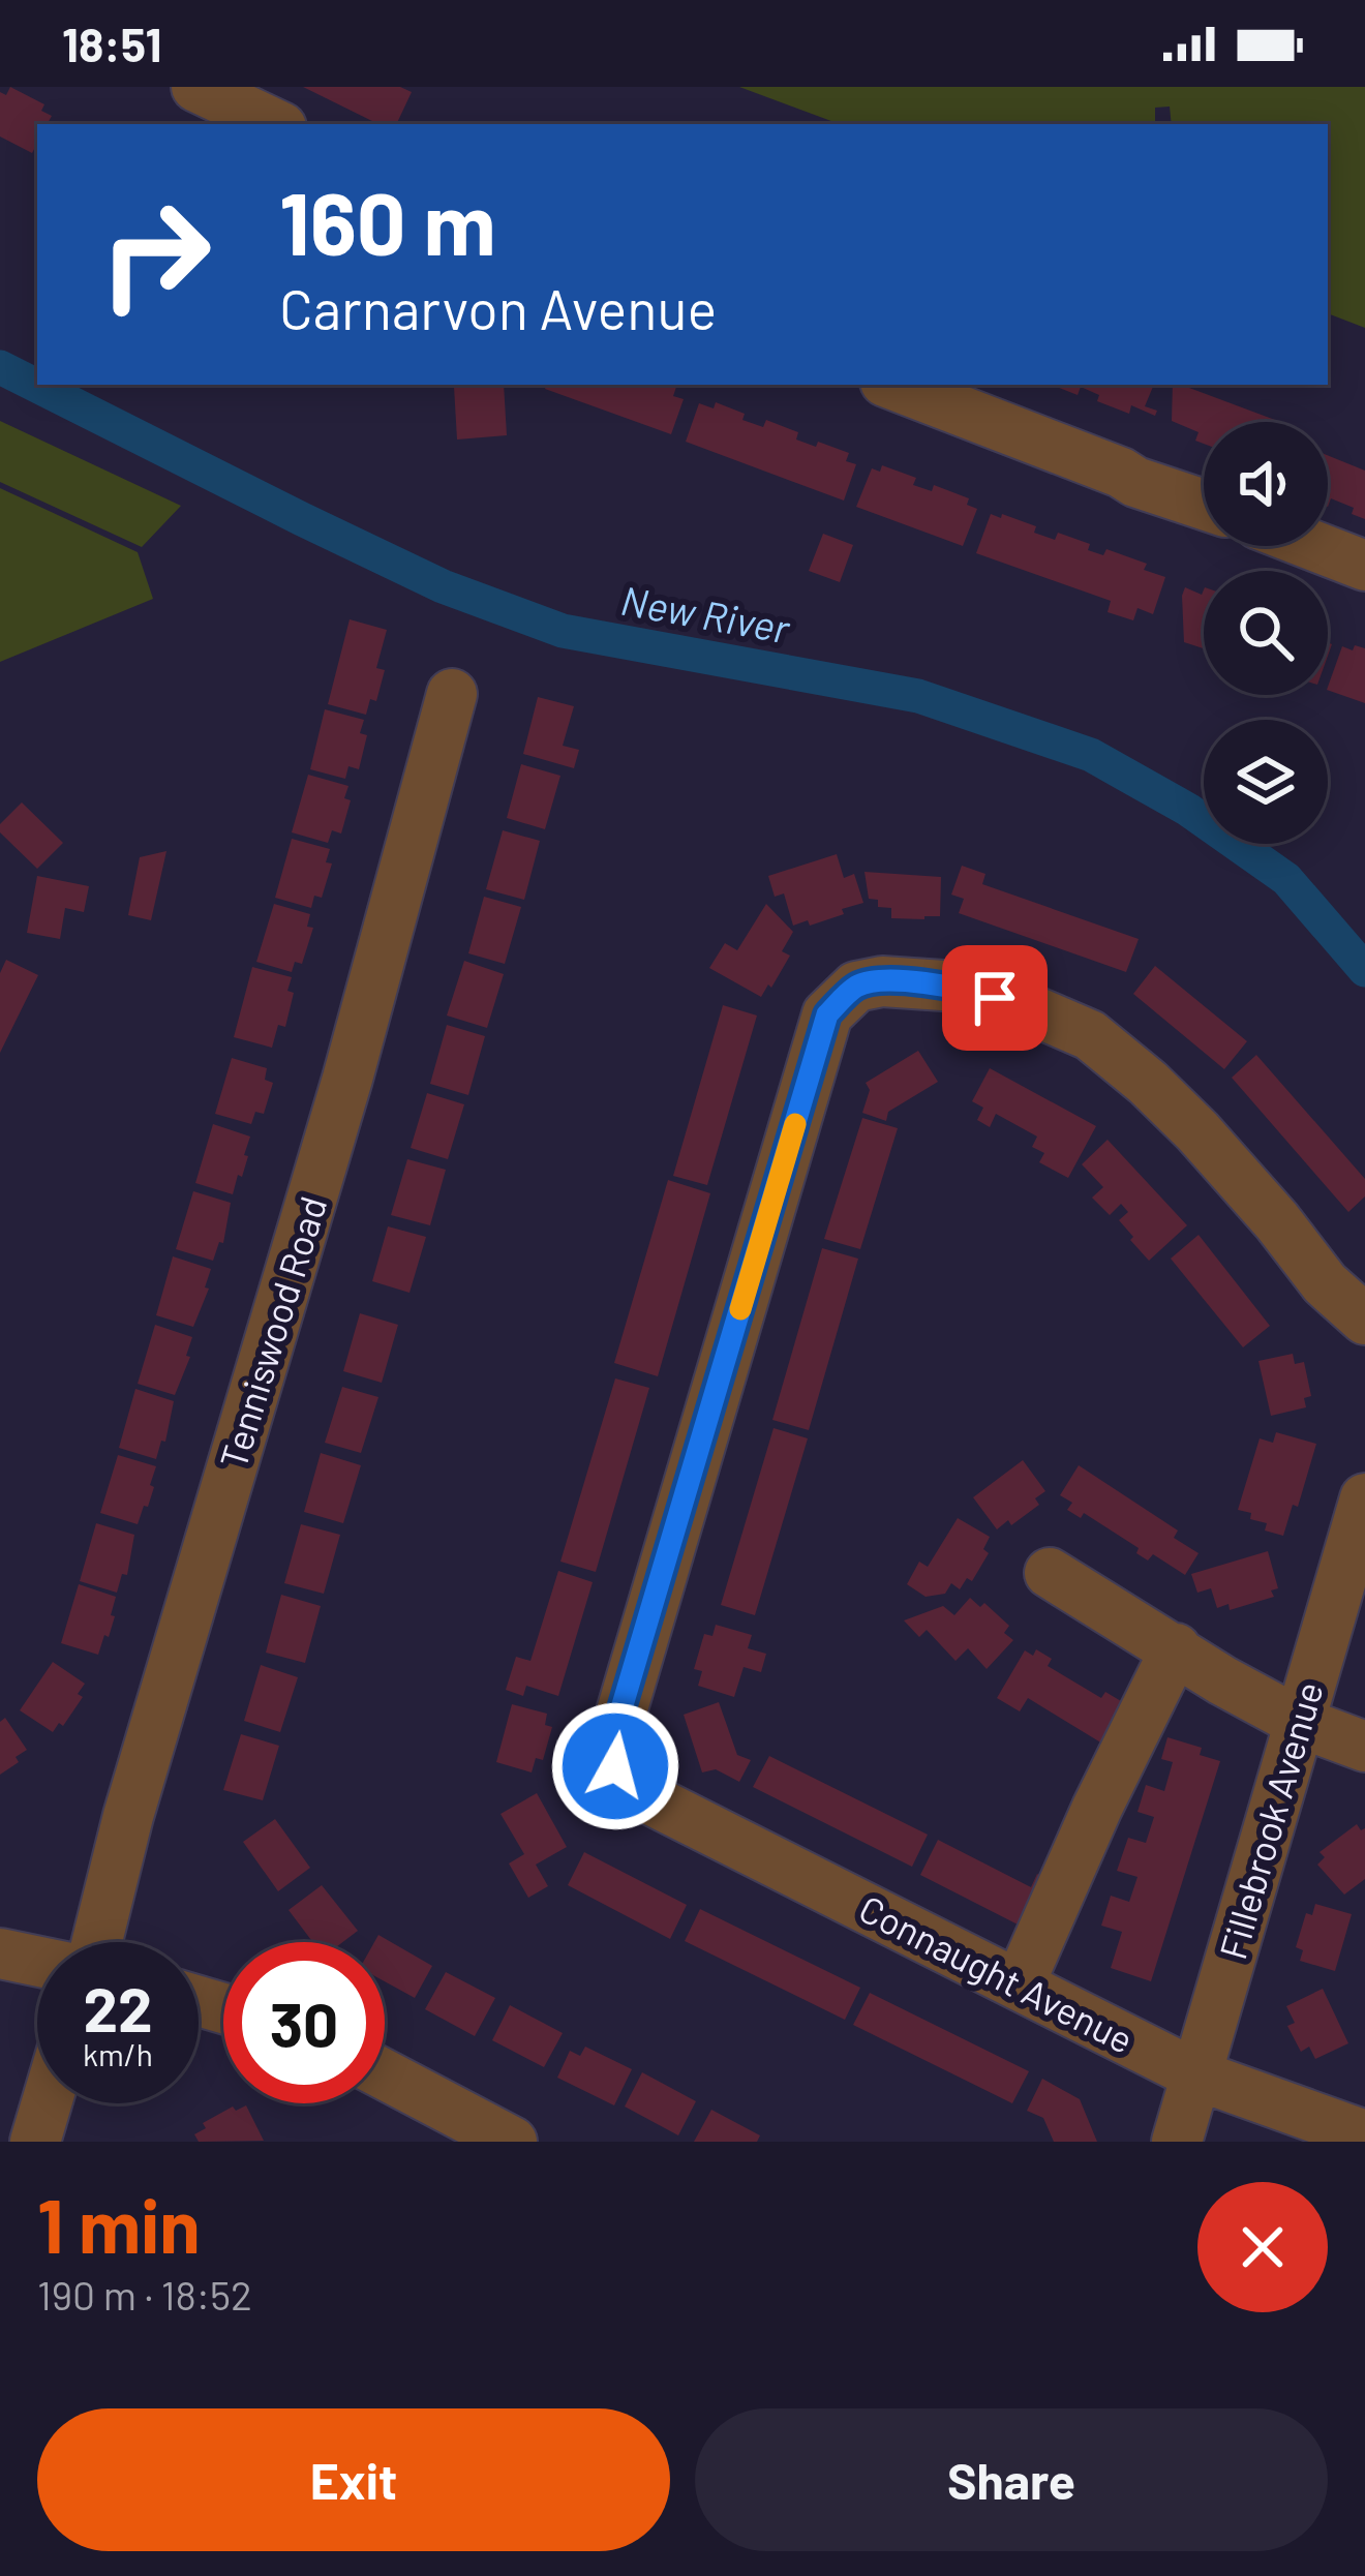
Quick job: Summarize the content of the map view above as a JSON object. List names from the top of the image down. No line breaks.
{"streets":{"street":["Tenniswood Road","Fillebrook Avenue","Connaught Avenue"]},"crossings":[["Fillebrook Avenue","Connaught Avenue"]],"water":["New River"],"page":{"status":"18:51","turn":["160 m","Carnarvon Avenue"],"speed":"22 km/h","limit":"30","heading":["1 min","190 m · 18:52"],"buttons":["Exit","Share"]}}
